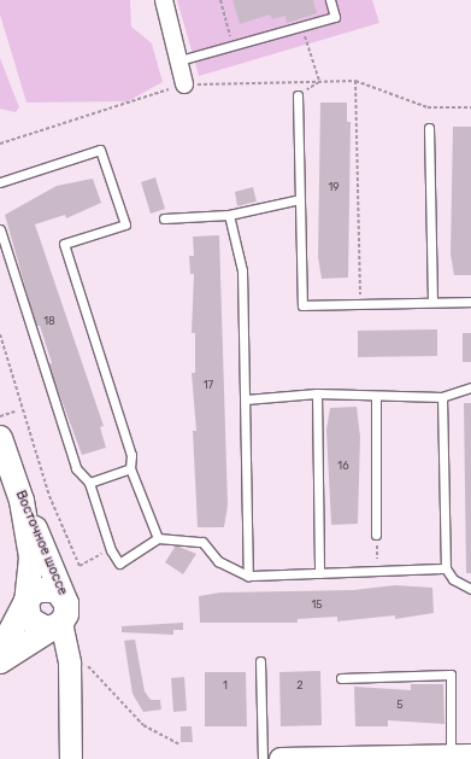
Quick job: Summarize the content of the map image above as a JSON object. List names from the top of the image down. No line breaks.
{"streets":{"main road":["Восточное шоссе"]},"house_numbers":["19","18","17","16","15","1","2","5"]}
